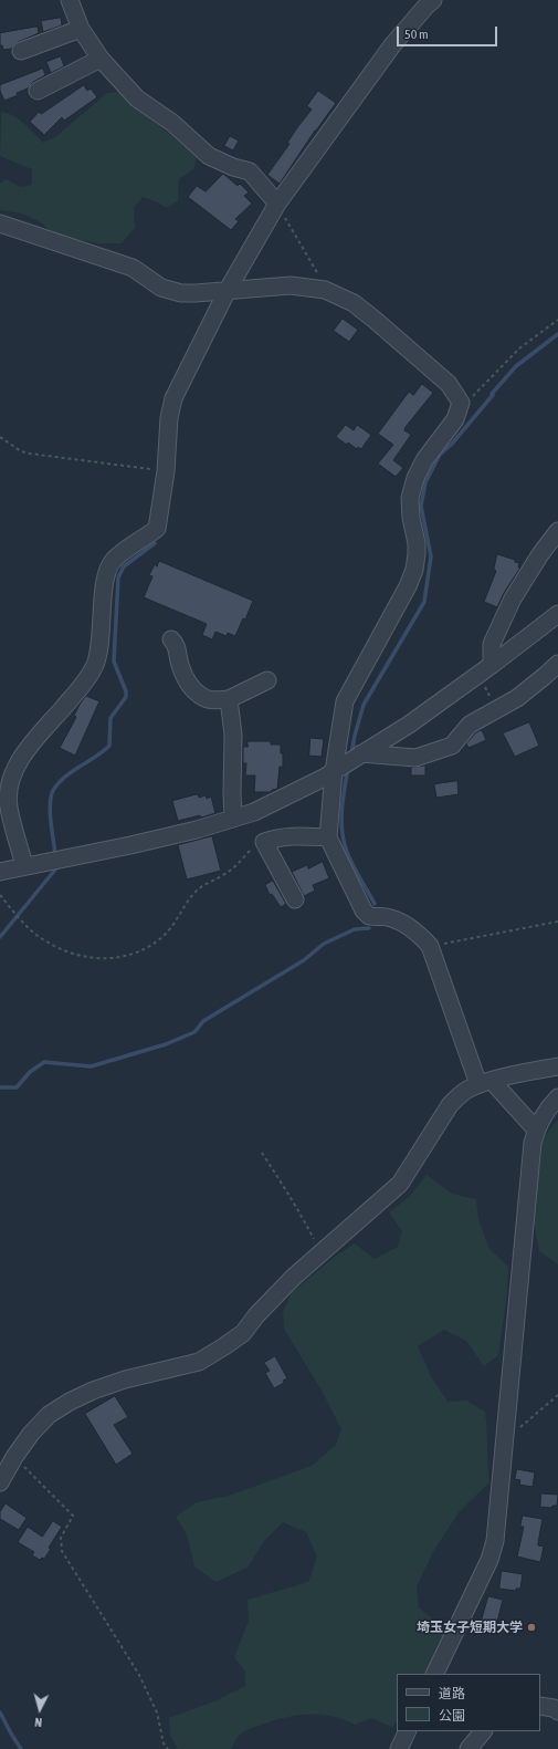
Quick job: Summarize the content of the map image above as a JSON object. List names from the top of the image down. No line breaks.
{"places":["埼玉女子短期大学"],"legend":["道路","公園"],"scale_bar":"50 m","north":"bottom"}
